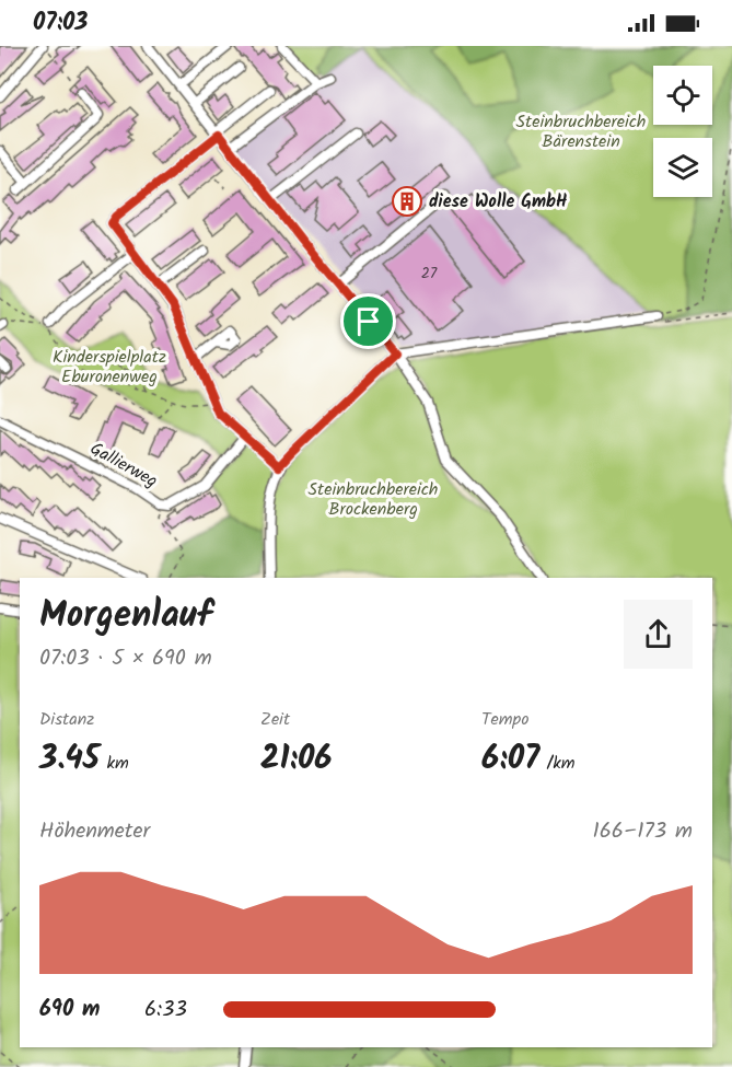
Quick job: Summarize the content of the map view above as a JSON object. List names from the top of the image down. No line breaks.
{"streets":{"street":["Gallierweg"]},"parks":["Steinbruchbereich Bärenstein","Kinderspielplatz Eburonenweg","Steinbruchbereich Brockenberg"],"places":{"building":["diese Wolle GmbH"]},"house_numbers":["27"],"page":{"status":"07:03","heading":["Morgenlauf","07:03 · 5 × 690 m"],"stats":[["Distanz","3.45 km"],["Zeit","21:06"],["Tempo","6:07 /km"]],"chart":["Höhenmeter","166–173 m"],"list":[{"name":"690 m","note":"6:33"}]}}
